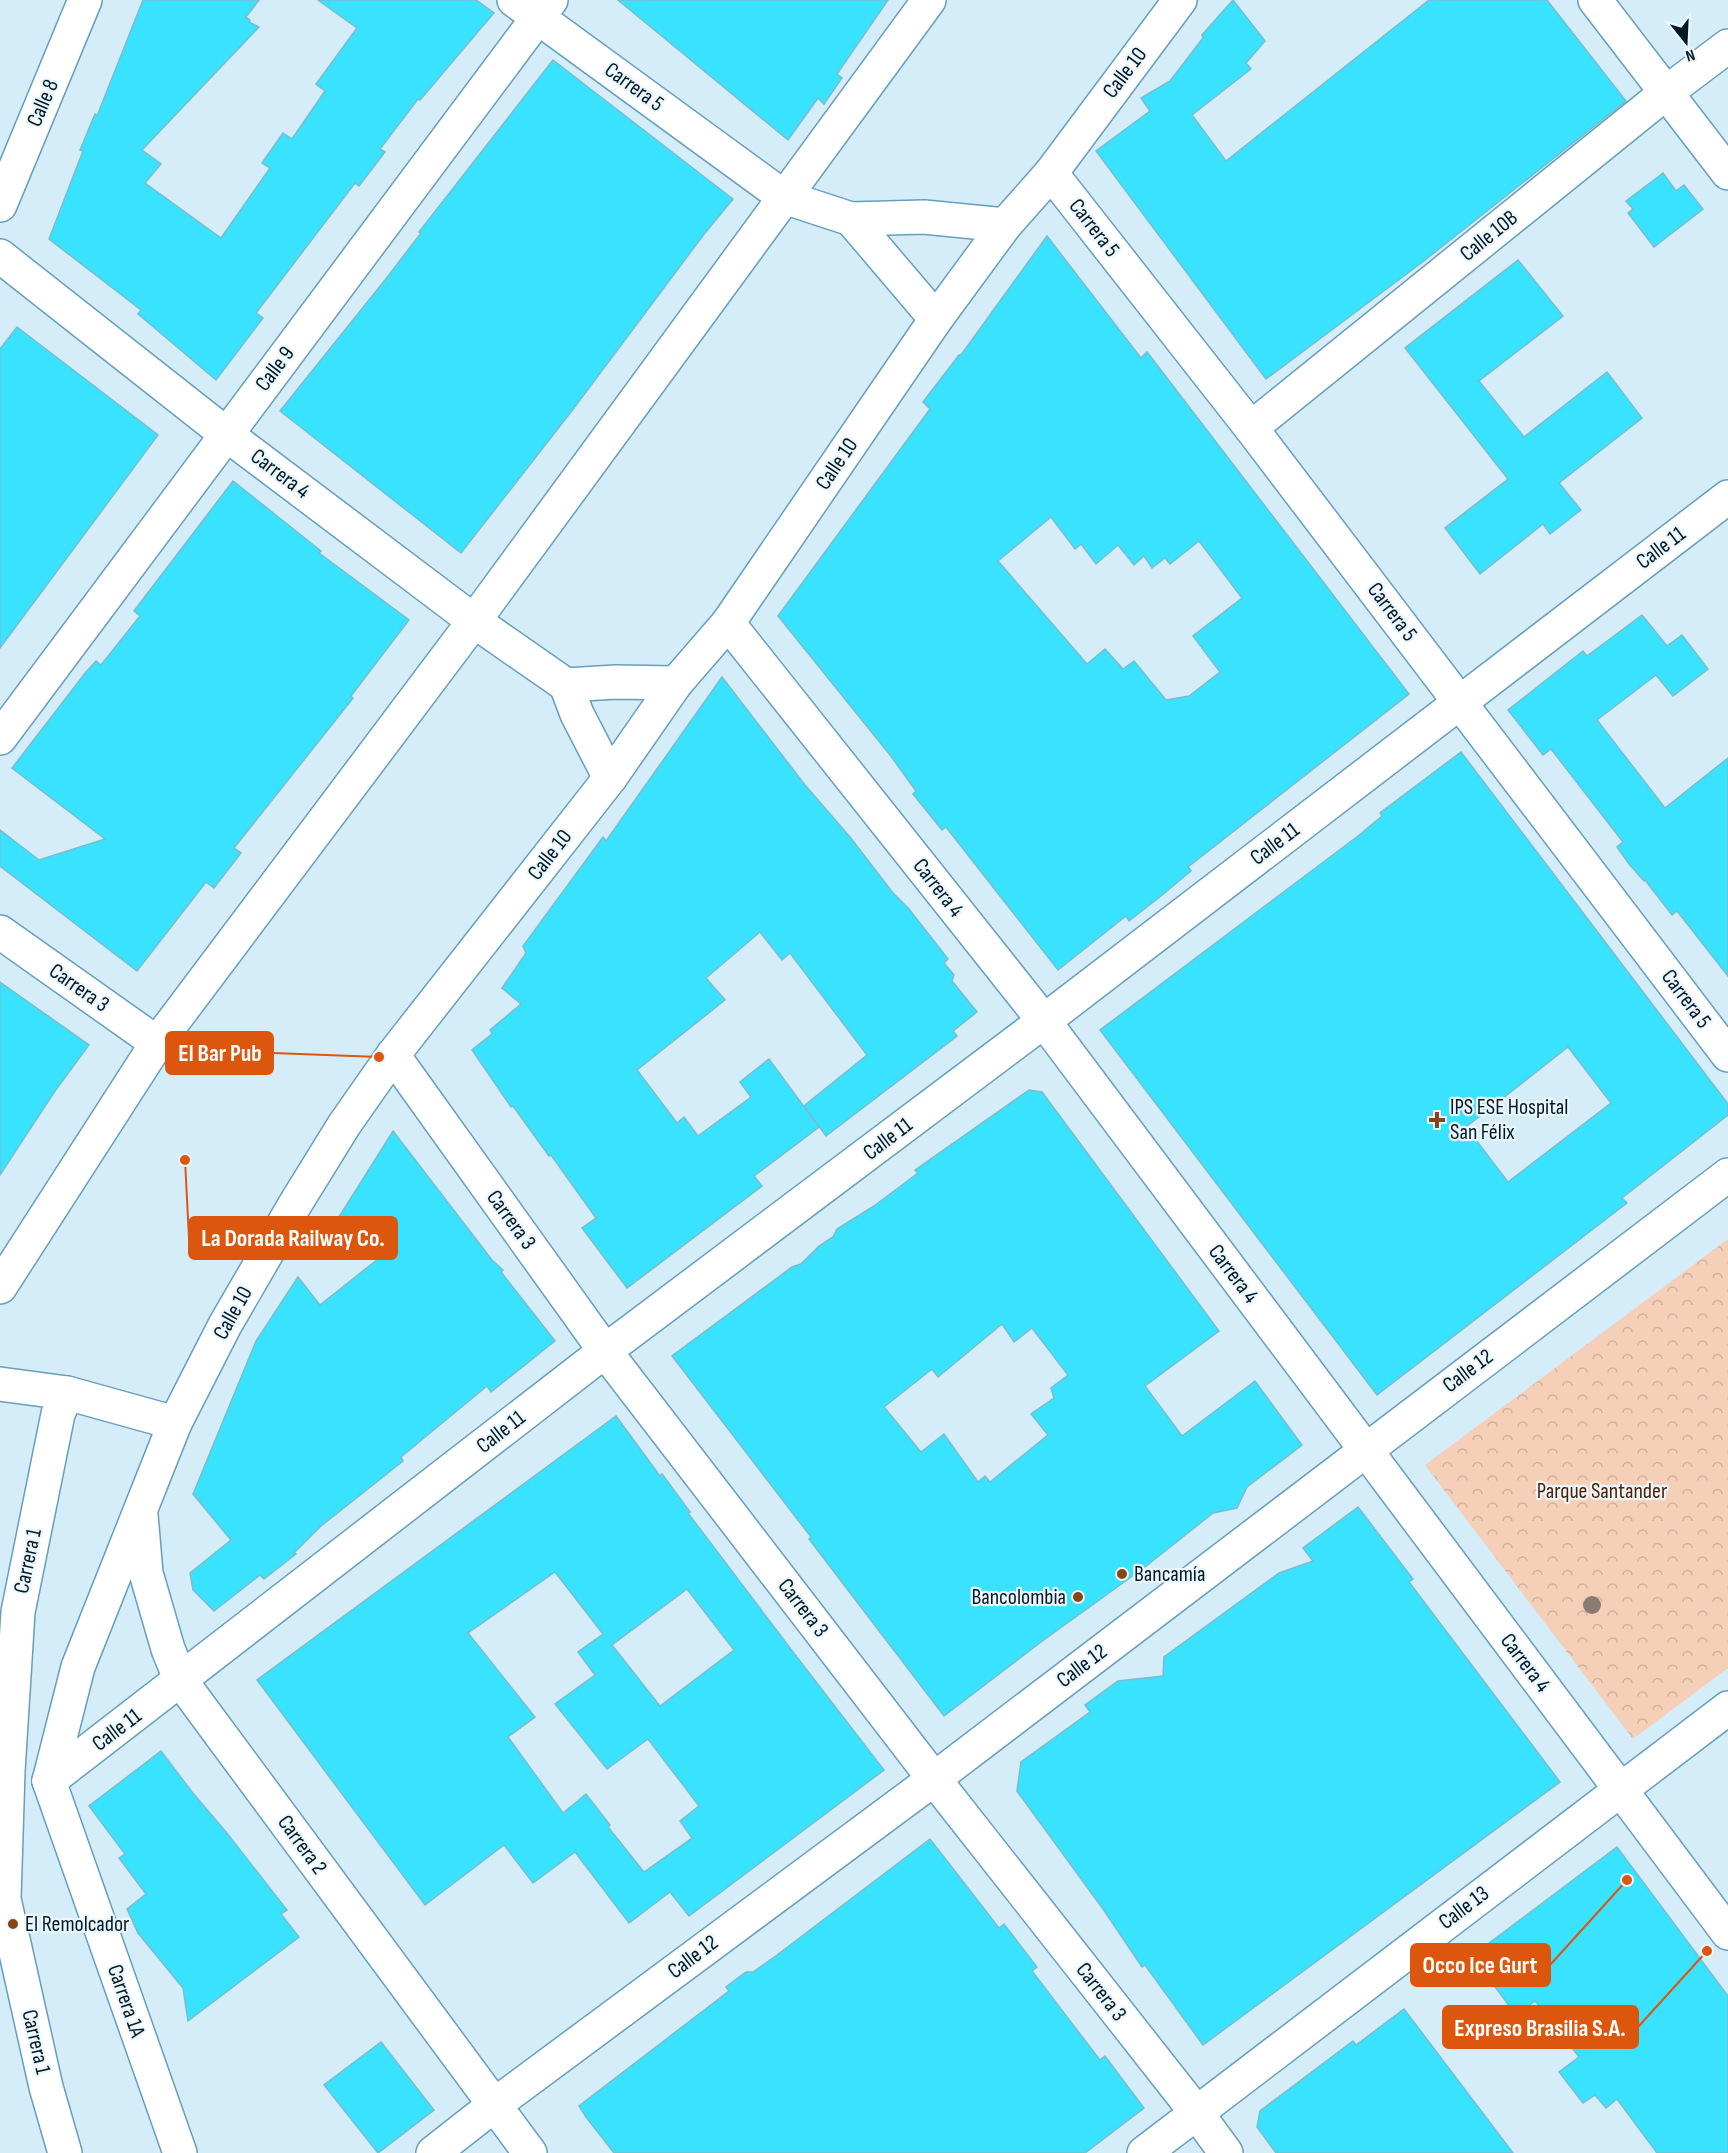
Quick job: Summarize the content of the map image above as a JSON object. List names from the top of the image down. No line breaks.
{"streets":{"street":["Calle 10","Carrera 5","Calle 8","Calle 10B","Calle 9","Carrera 4","Calle 11","Carrera 3","Calle 12","Carrera 1","Carrera 2","Calle 13","Carrera 1A"]},"crossings":[["Calle 10","Carrera 5"],["Calle 10","Carrera 4"],["Calle 10","Calle 11"],["Calle 10","Carrera 3"],["Calle 10","Carrera 2"],["Calle 10","Carrera 1A"],["Carrera 5","Calle 10B"],["Carrera 5","Calle 9"],["Carrera 5","Calle 11"],["Calle 9","Carrera 4"],["Carrera 4","Calle 11"],["Carrera 4","Calle 12"],["Carrera 4","Calle 13"],["Calle 11","Carrera 3"],["Calle 11","Carrera 2"],["Calle 11","Carrera 1A"],["Carrera 3","Calle 12"],["Carrera 3","Calle 13"],["Calle 12","Carrera 2"]],"parks":["Parque Santander"],"places":{"other":["El Bar Pub","La Dorada Railway Co.","Bancamía","Bancolombia","Occo Ice Gurt","El Remolcador","Expreso Brasilia S.A."],"health":["IPS ESE Hospital San Félix"]},"north":"bottom"}
